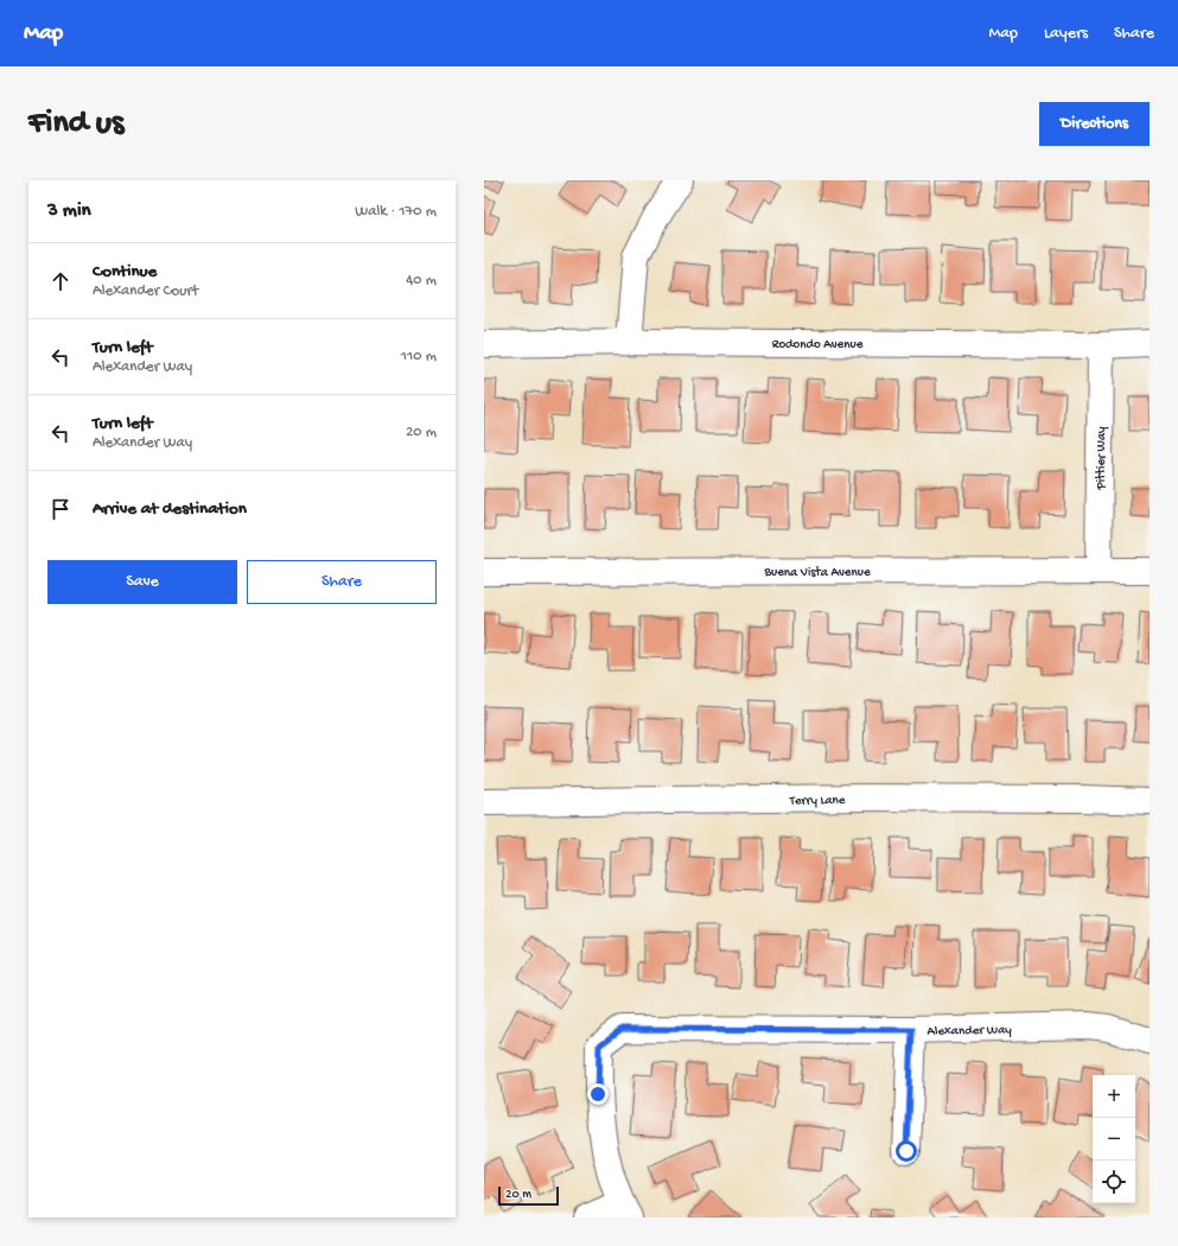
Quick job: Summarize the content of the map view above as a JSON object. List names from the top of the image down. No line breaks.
{"streets":{"street":["Rodondo Avenue","Pittier Way","Buena Vista Avenue","Terry Lane","Alexander Way"]},"crossings":[["Rodondo Avenue","Pittier Way"],["Pittier Way","Buena Vista Avenue"]],"scale_bar":"20 m","page":{"header":"Map","nav":["Map","Layers","Share"],"buttons":["Directions",["Save","Share"]],"title":"Find us","heading":["3 min","Walk · 170 m"],"list":[["Continue","Alexander Court","40 m"],["Turn left","Alexander Way","110 m"],["Turn left","Alexander Way","20 m"],"Arrive at destination"],"map_buttons":["+","−"],"scale":"20 m"}}
